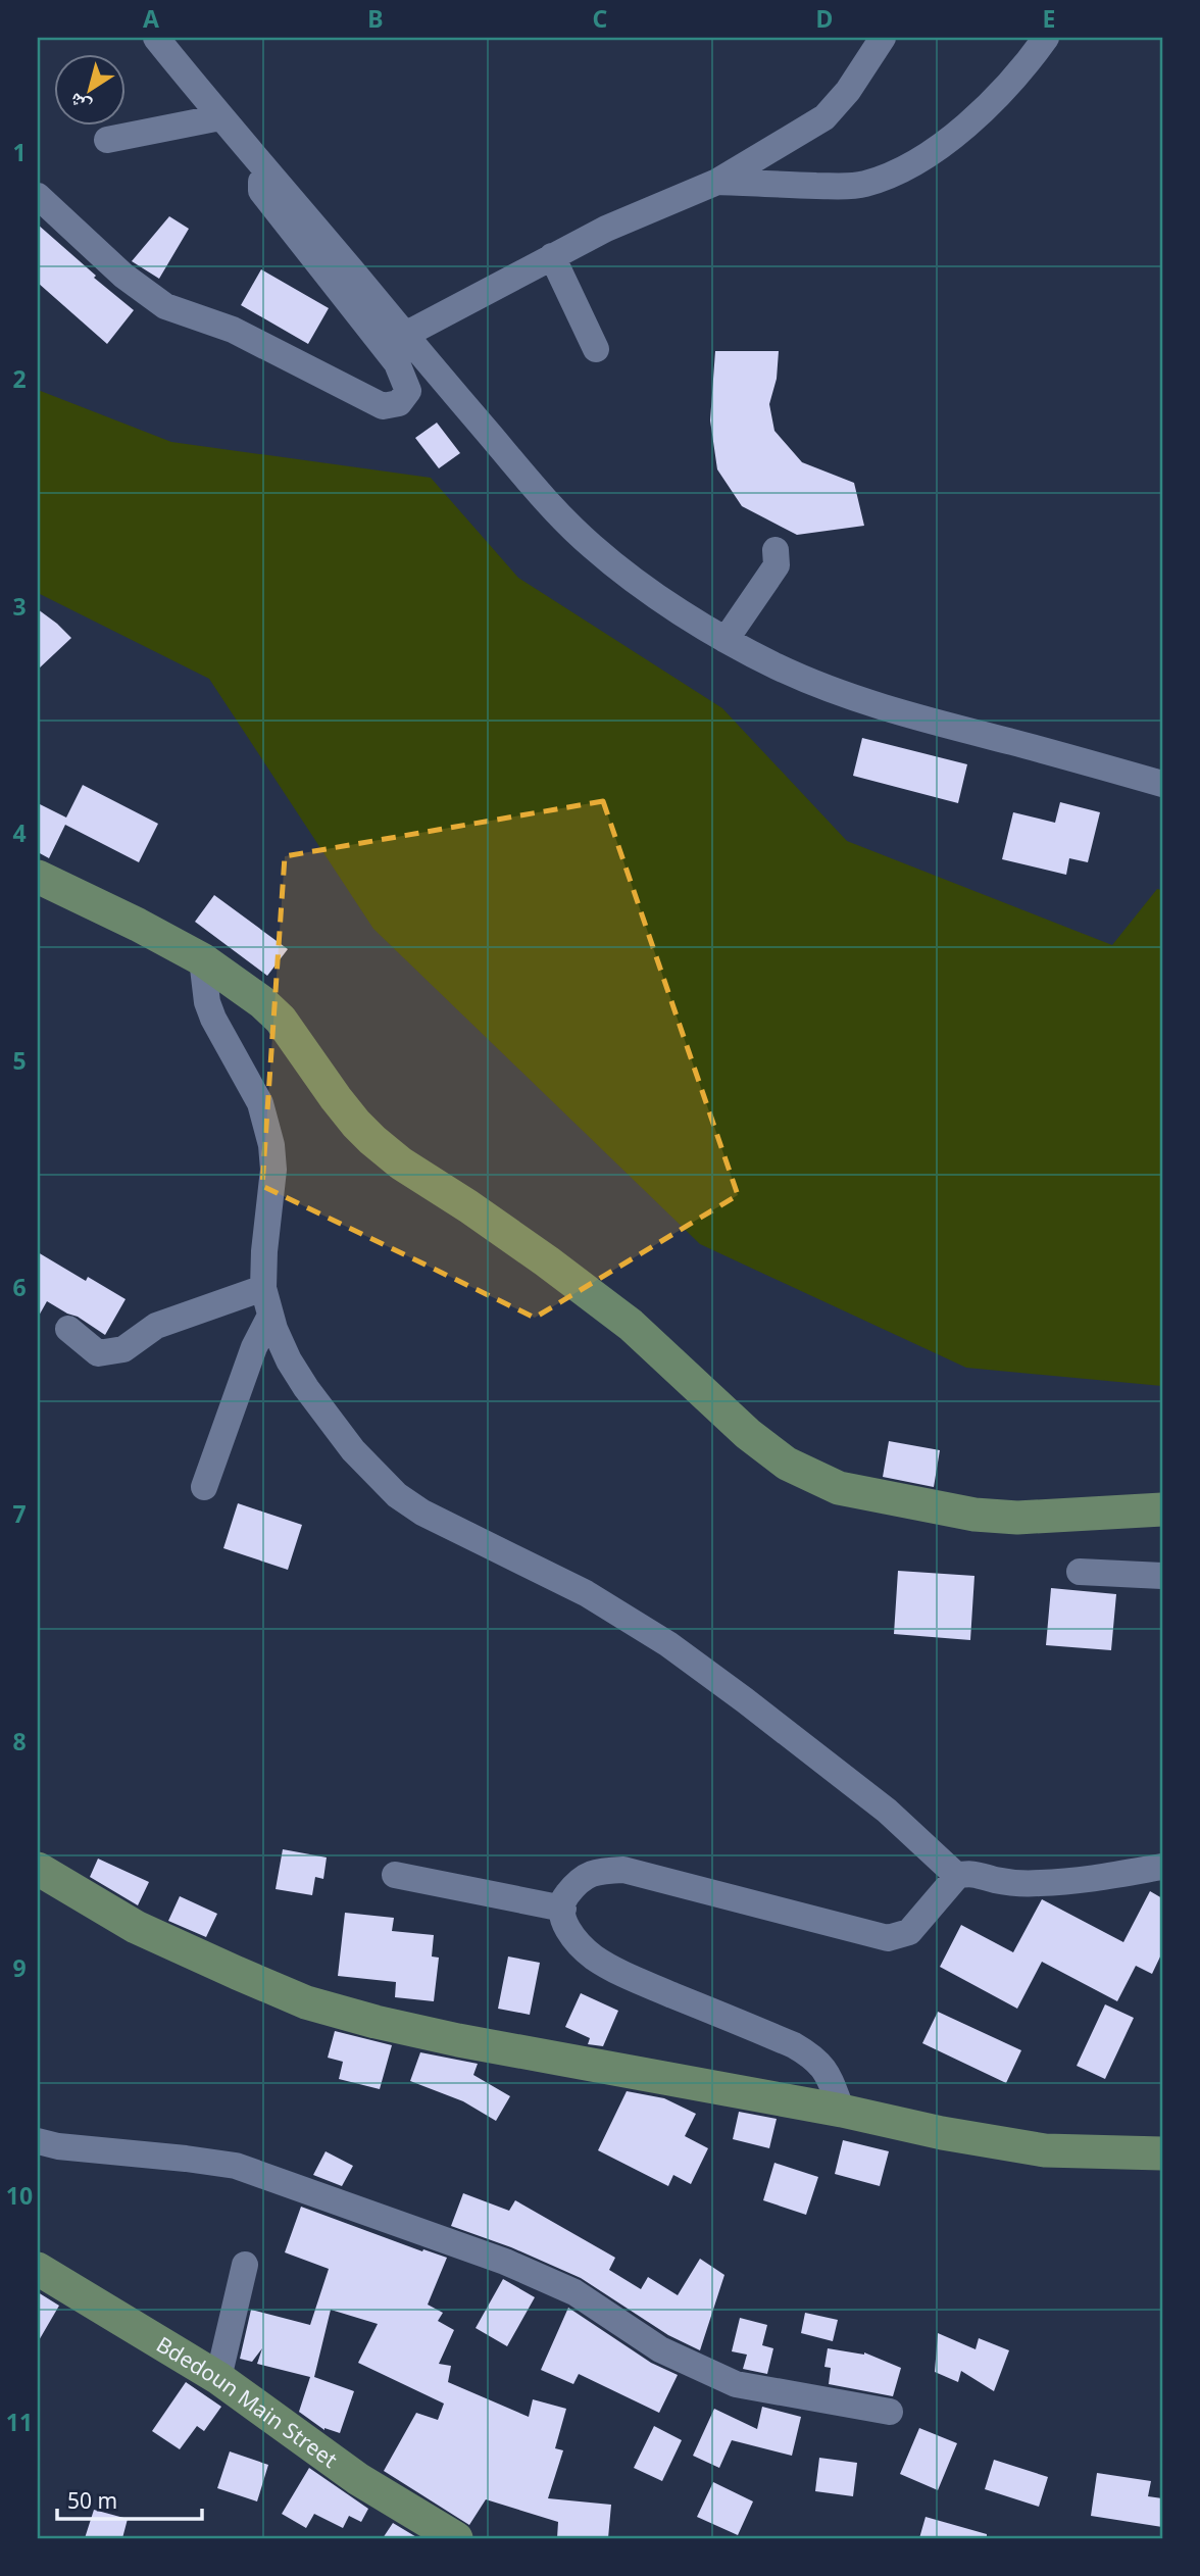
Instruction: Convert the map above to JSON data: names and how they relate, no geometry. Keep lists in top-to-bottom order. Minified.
{"streets":{"main road":["Bdedoun Main Street"]},"scale_bar":"50 m","north":"bottom left","grid":{"columns":["A","B","C","D","E"],"rows":["1","2","3","4","5","6","7","8","9","10","11"]}}
